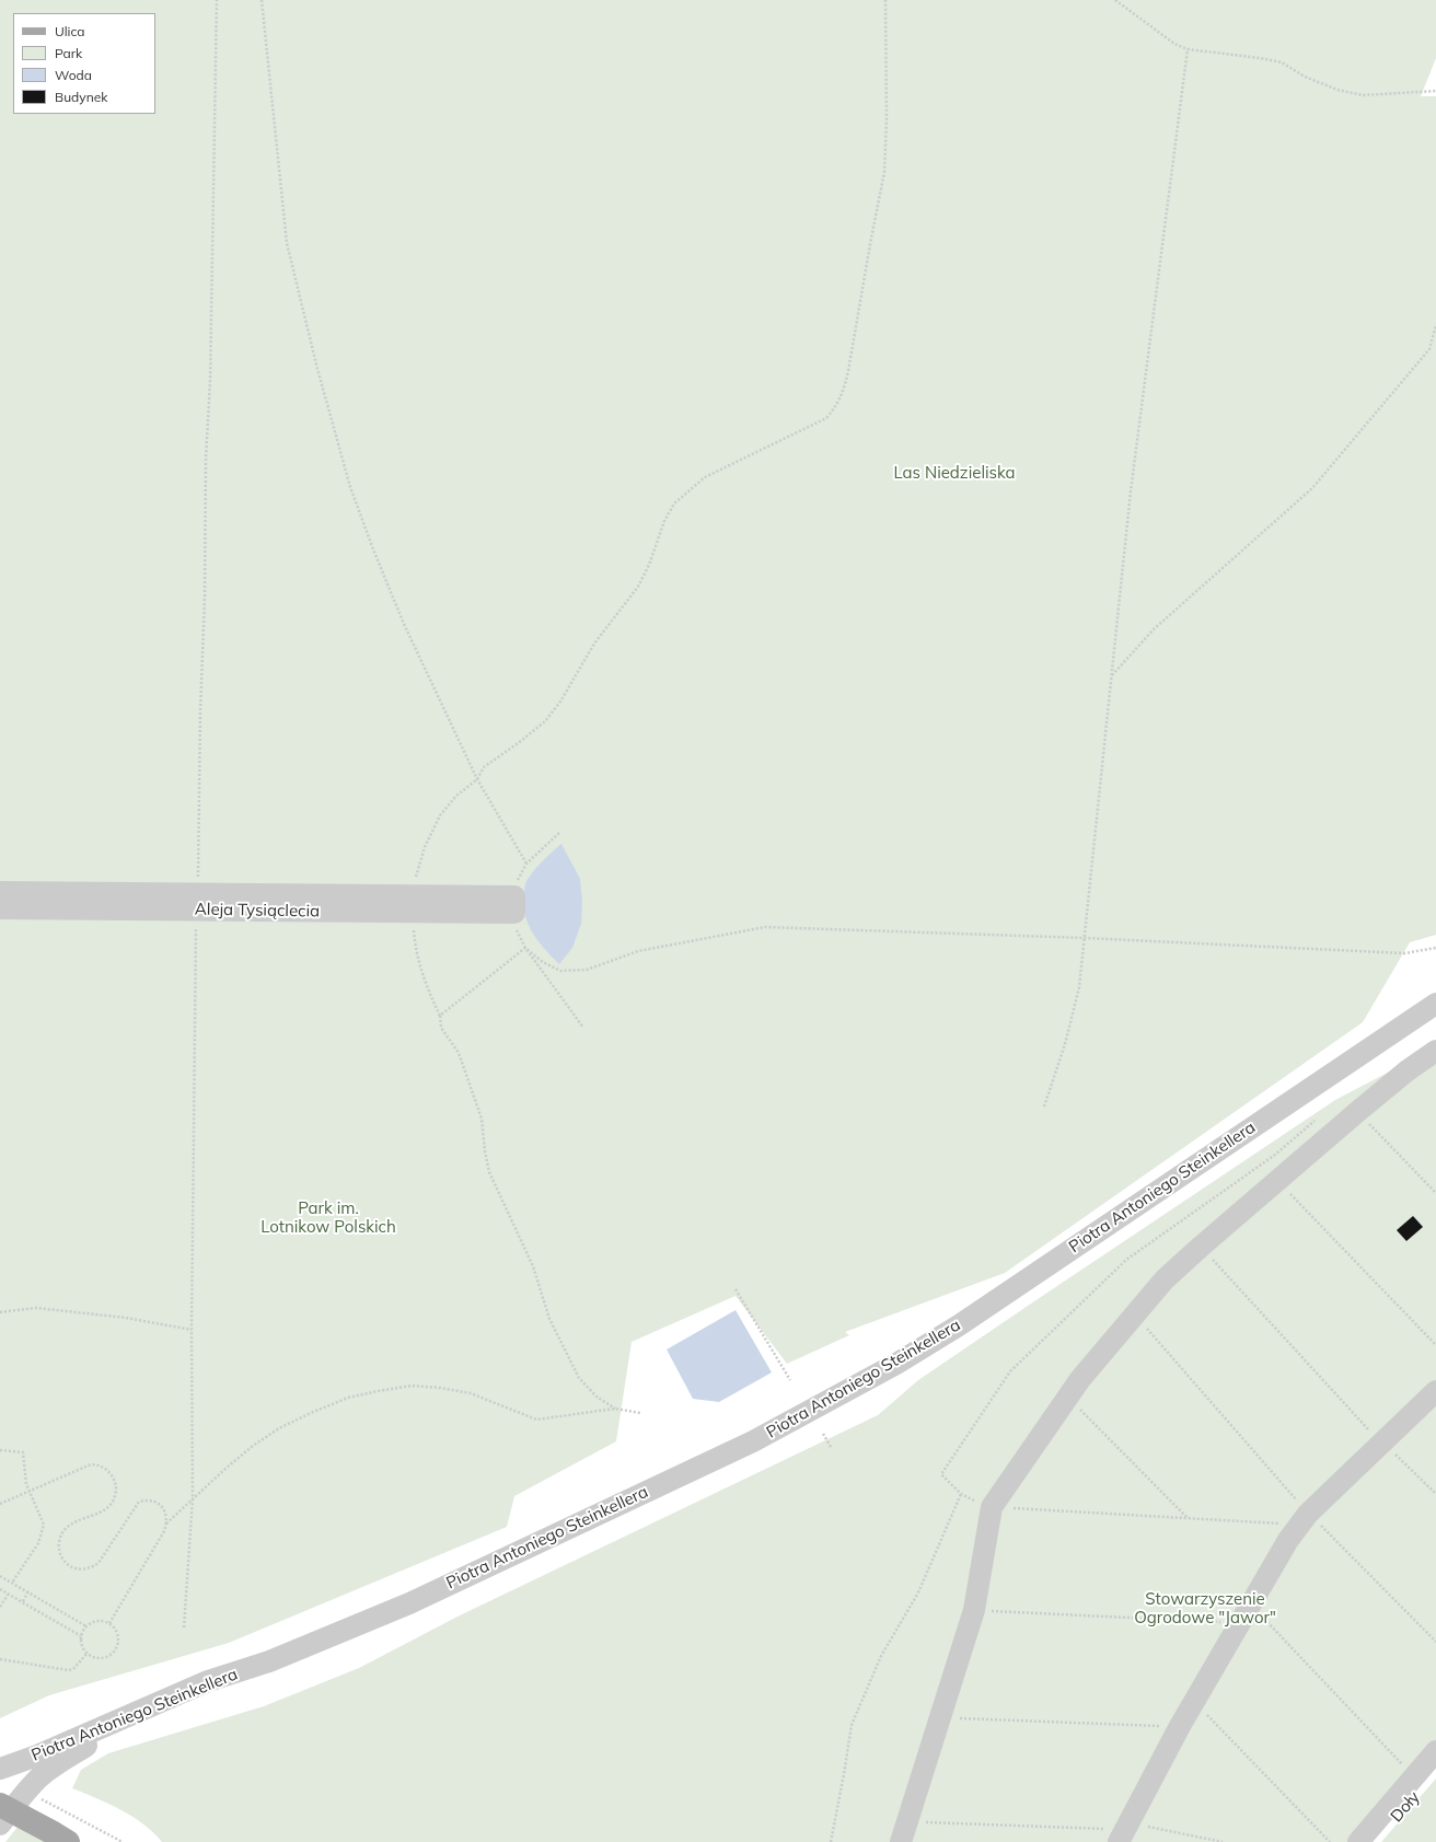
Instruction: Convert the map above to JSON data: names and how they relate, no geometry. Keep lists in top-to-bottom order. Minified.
{"streets":{"street":["Aleja Tysiąclecia","Piotra Antoniego Steinkellera","Doły"]},"parks":["Las Niedzieliska","Park im. Lotnikow Polskich","Stowarzyszenie Ogrodowe \"Jawor\""],"legend":["Ulica","Park","Woda","Budynek"]}
